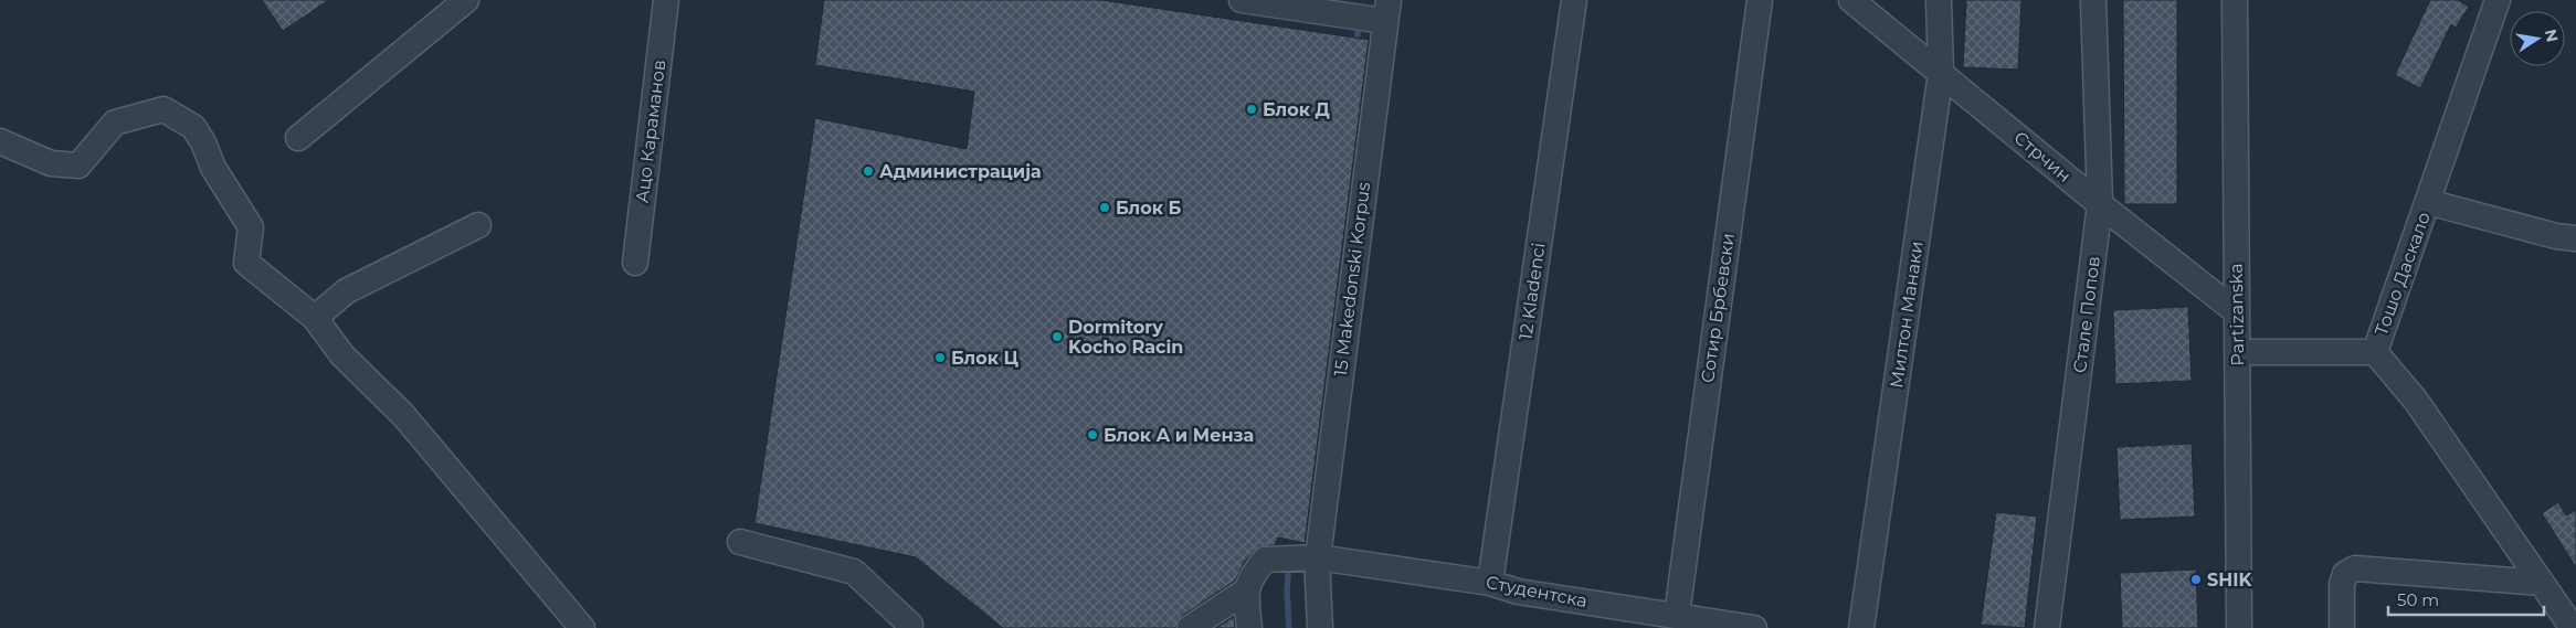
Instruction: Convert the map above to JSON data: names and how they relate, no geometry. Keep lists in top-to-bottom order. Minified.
{"streets":{"street":["Ацо Караманов","Стрчин","Тошо Даскало","15 Makedonski Korpus","12 Kladenci","Сотир Брбевски","Милтон Манаки","Стале Попов","Partizanska","Студентска"]},"crossings":[["Стрчин","Милтон Манаки"],["Стрчин","Стале Попов"],["Стрчин","Partizanska"],["15 Makedonski Korpus","Студентска"],["12 Kladenci","Студентска"],["Сотир Брбевски","Студентска"]],"places":["Блок Д","Администрација","Блок Б","Dormitory Kocho Racin","Блок Ц","Блок А и Менза","SHIK"],"scale_bar":"50 m","north":"right"}
